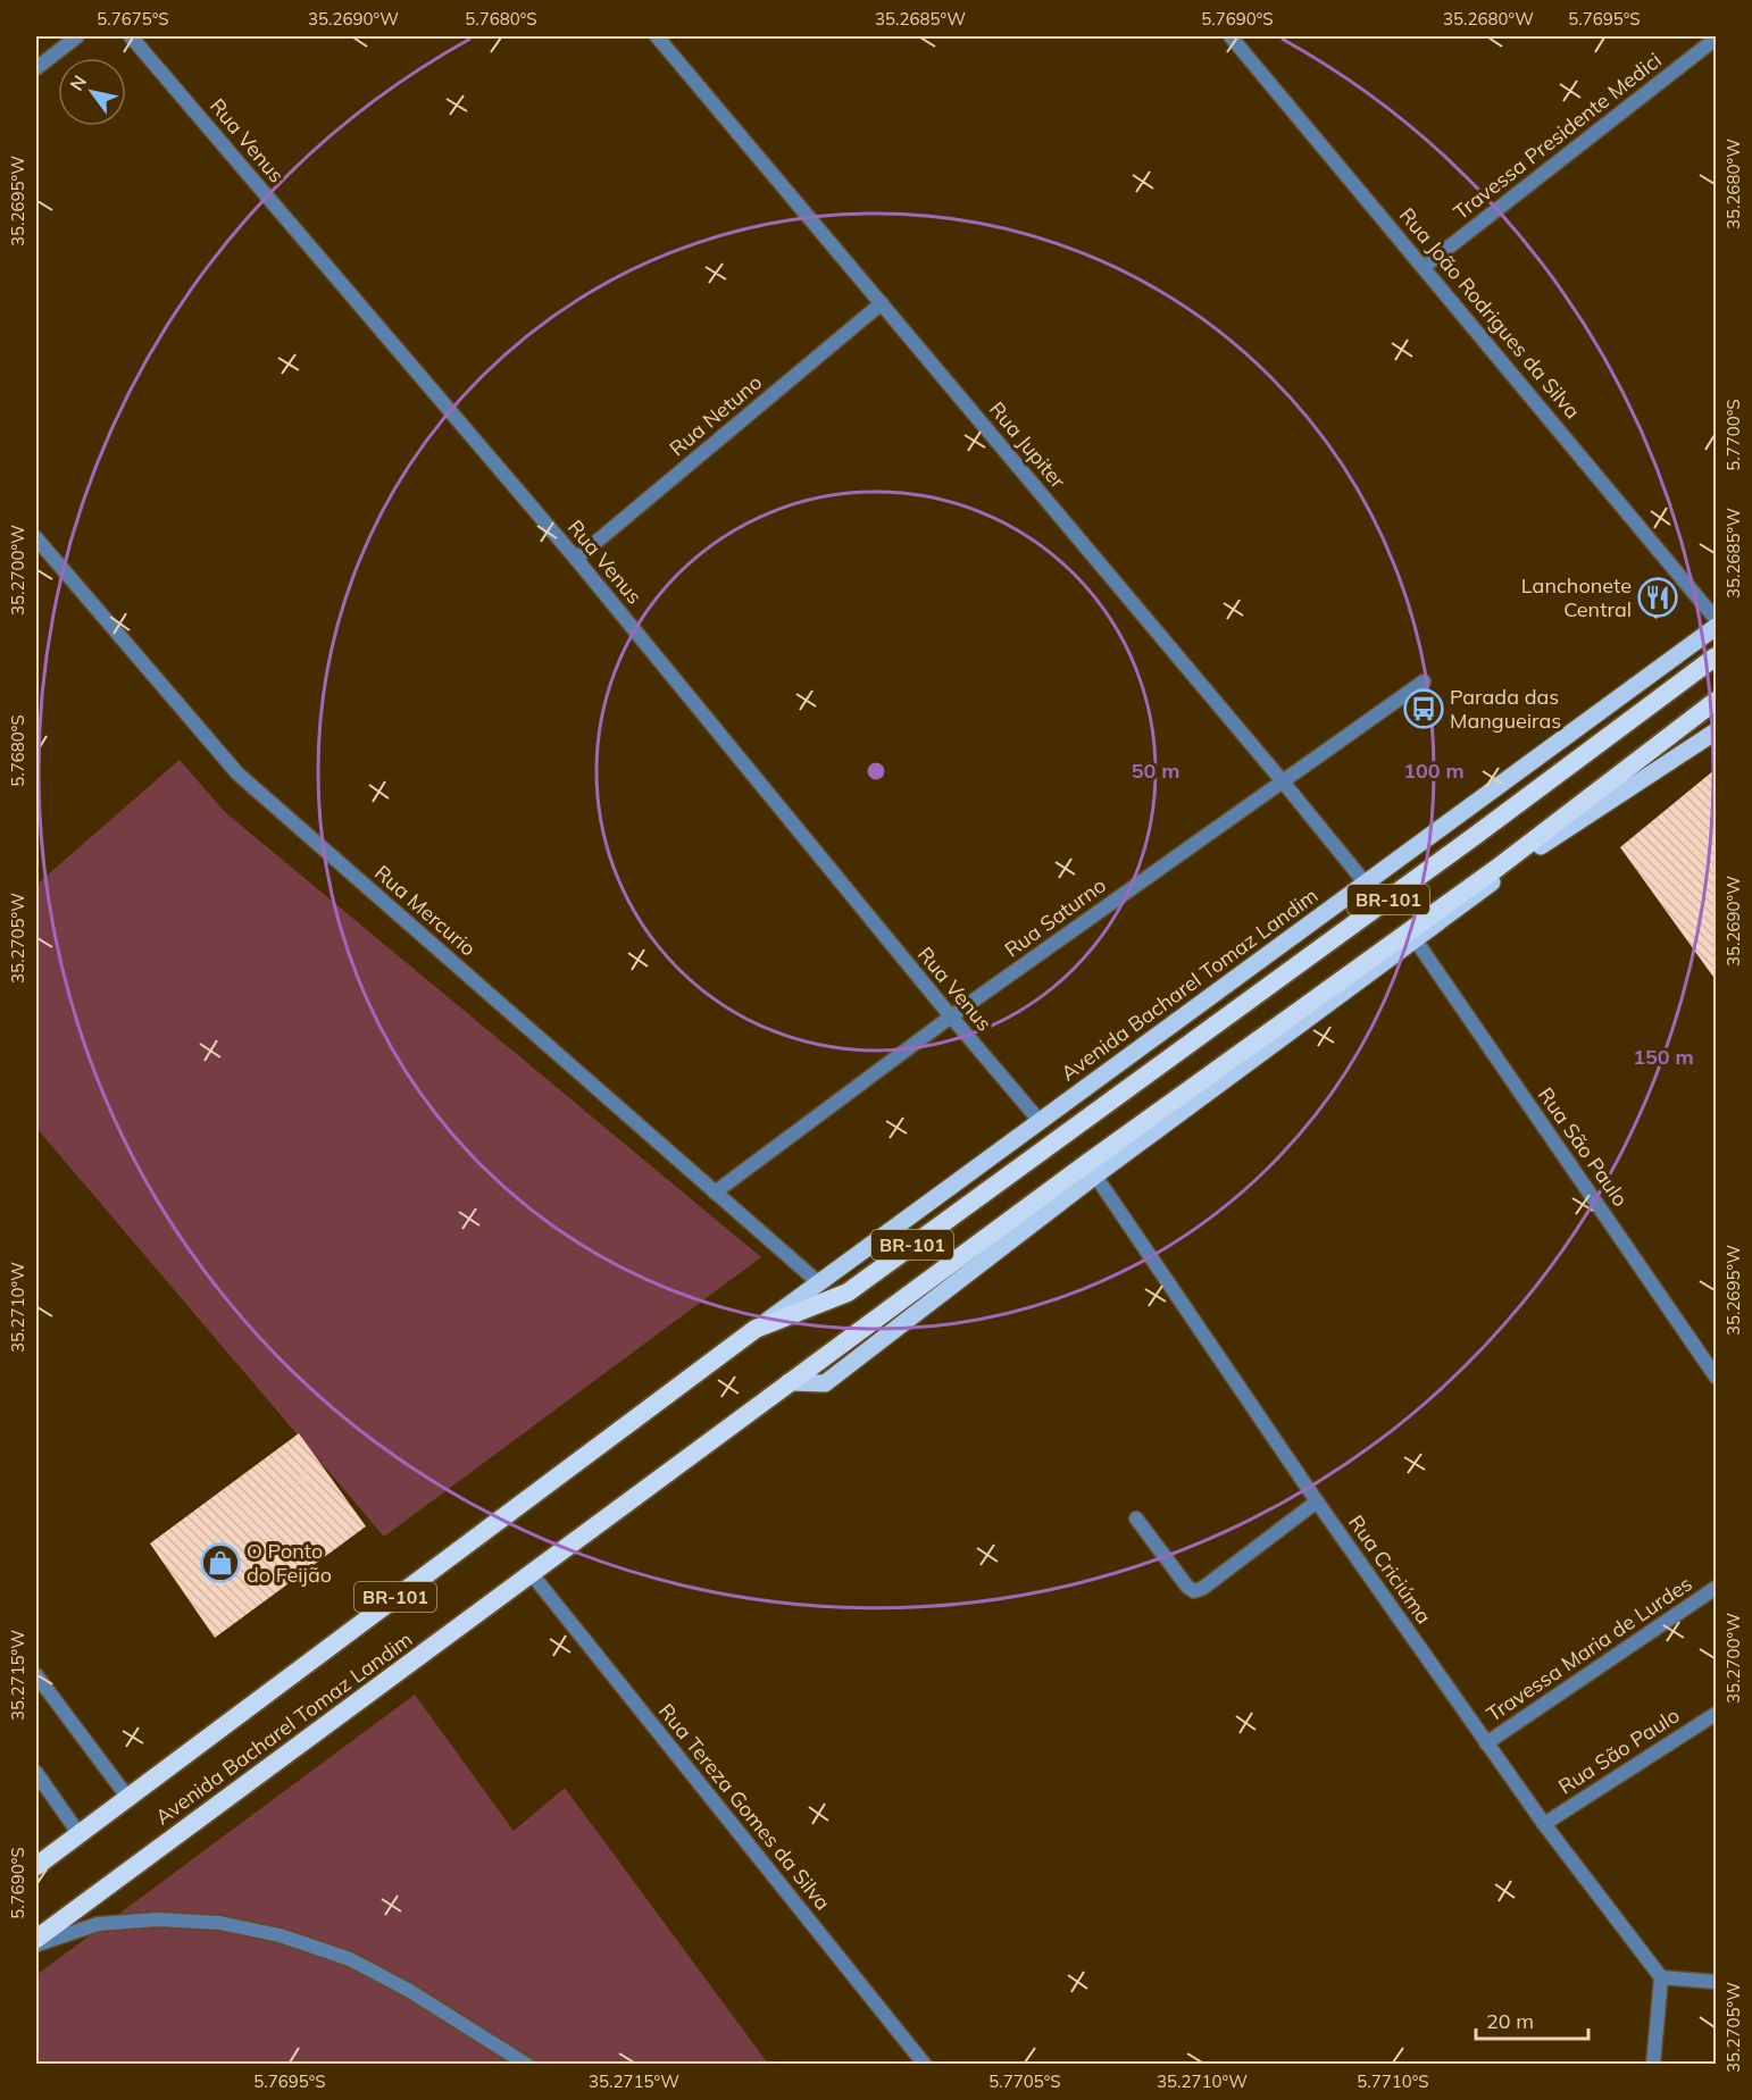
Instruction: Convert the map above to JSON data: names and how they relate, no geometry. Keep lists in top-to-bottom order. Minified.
{"streets":{"highway":["BR-101","Avenida Bacharel Tomaz Landim"],"street":["Travessa Presidente Medici","Rua Venus","Rua João Rodrigues da Silva","Rua Netuno","Rua Jupiter","Rua Mercurio","Rua Saturno","Rua São Paulo","Rua Criciúma","Travessa Maria de Lurdes","Rua Tereza Gomes da Silva"]},"crossings":[["Travessa Presidente Medici","Rua João Rodrigues da Silva"],["Rua Venus","Rua Netuno"],["Rua Venus","Rua Saturno"],["Rua Venus","Avenida Bacharel Tomaz Landim"],["Rua Netuno","Rua Jupiter"],["Rua Jupiter","Rua Saturno"],["Rua Jupiter","Avenida Bacharel Tomaz Landim"],["Rua Mercurio","Rua Saturno"],["Rua Mercurio","Avenida Bacharel Tomaz Landim"],["Avenida Bacharel Tomaz Landim","Rua São Paulo"],["Avenida Bacharel Tomaz Landim","Rua Criciúma"],["Avenida Bacharel Tomaz Landim","Rua Tereza Gomes da Silva"],["Rua São Paulo","Rua Criciúma"],["Rua Criciúma","Travessa Maria de Lurdes"]],"places":{"restaurant":["Lanchonete Central"],"bus stop":["Parada das Mangueiras"],"shop":["O Ponto do Feijão"]},"scale_bar":"20 m","north":"top left","coordinates":["5.7675°S","35.2690°W","5.7680°S","35.2685°W","5.7690°S","35.2680°W","5.7695°S","35.2695°W","5.7700°S","35.2700°W","35.2705°W","35.2710°W","35.2715°W","5.7705°S","5.7710°S"],"rings":["50 m","100 m","150 m"]}
